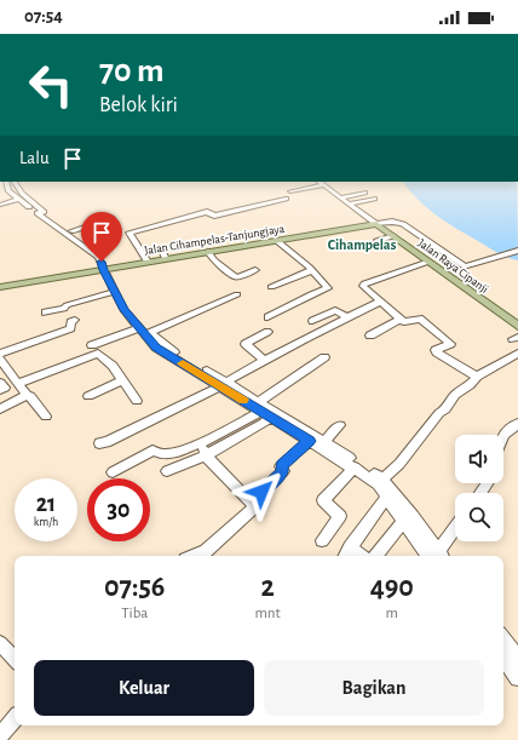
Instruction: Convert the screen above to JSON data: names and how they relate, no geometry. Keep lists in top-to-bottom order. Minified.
{"streets":{"main road":["Jalan Cihampelas-Tanjungjaya","Jalan Raya Cipanji"]},"crossings":[["Jalan Cihampelas-Tanjungjaya","Jalan Raya Cipanji"]],"districts":["Cihampelas"],"page":{"status":"07:54","turn":["70 m","Belok kiri"],"then":"Lalu","speed":"21 km/h","limit":"30","eta":["07:56","Tiba","2","mnt","490","m"],"buttons":["Keluar","Bagikan"]}}
